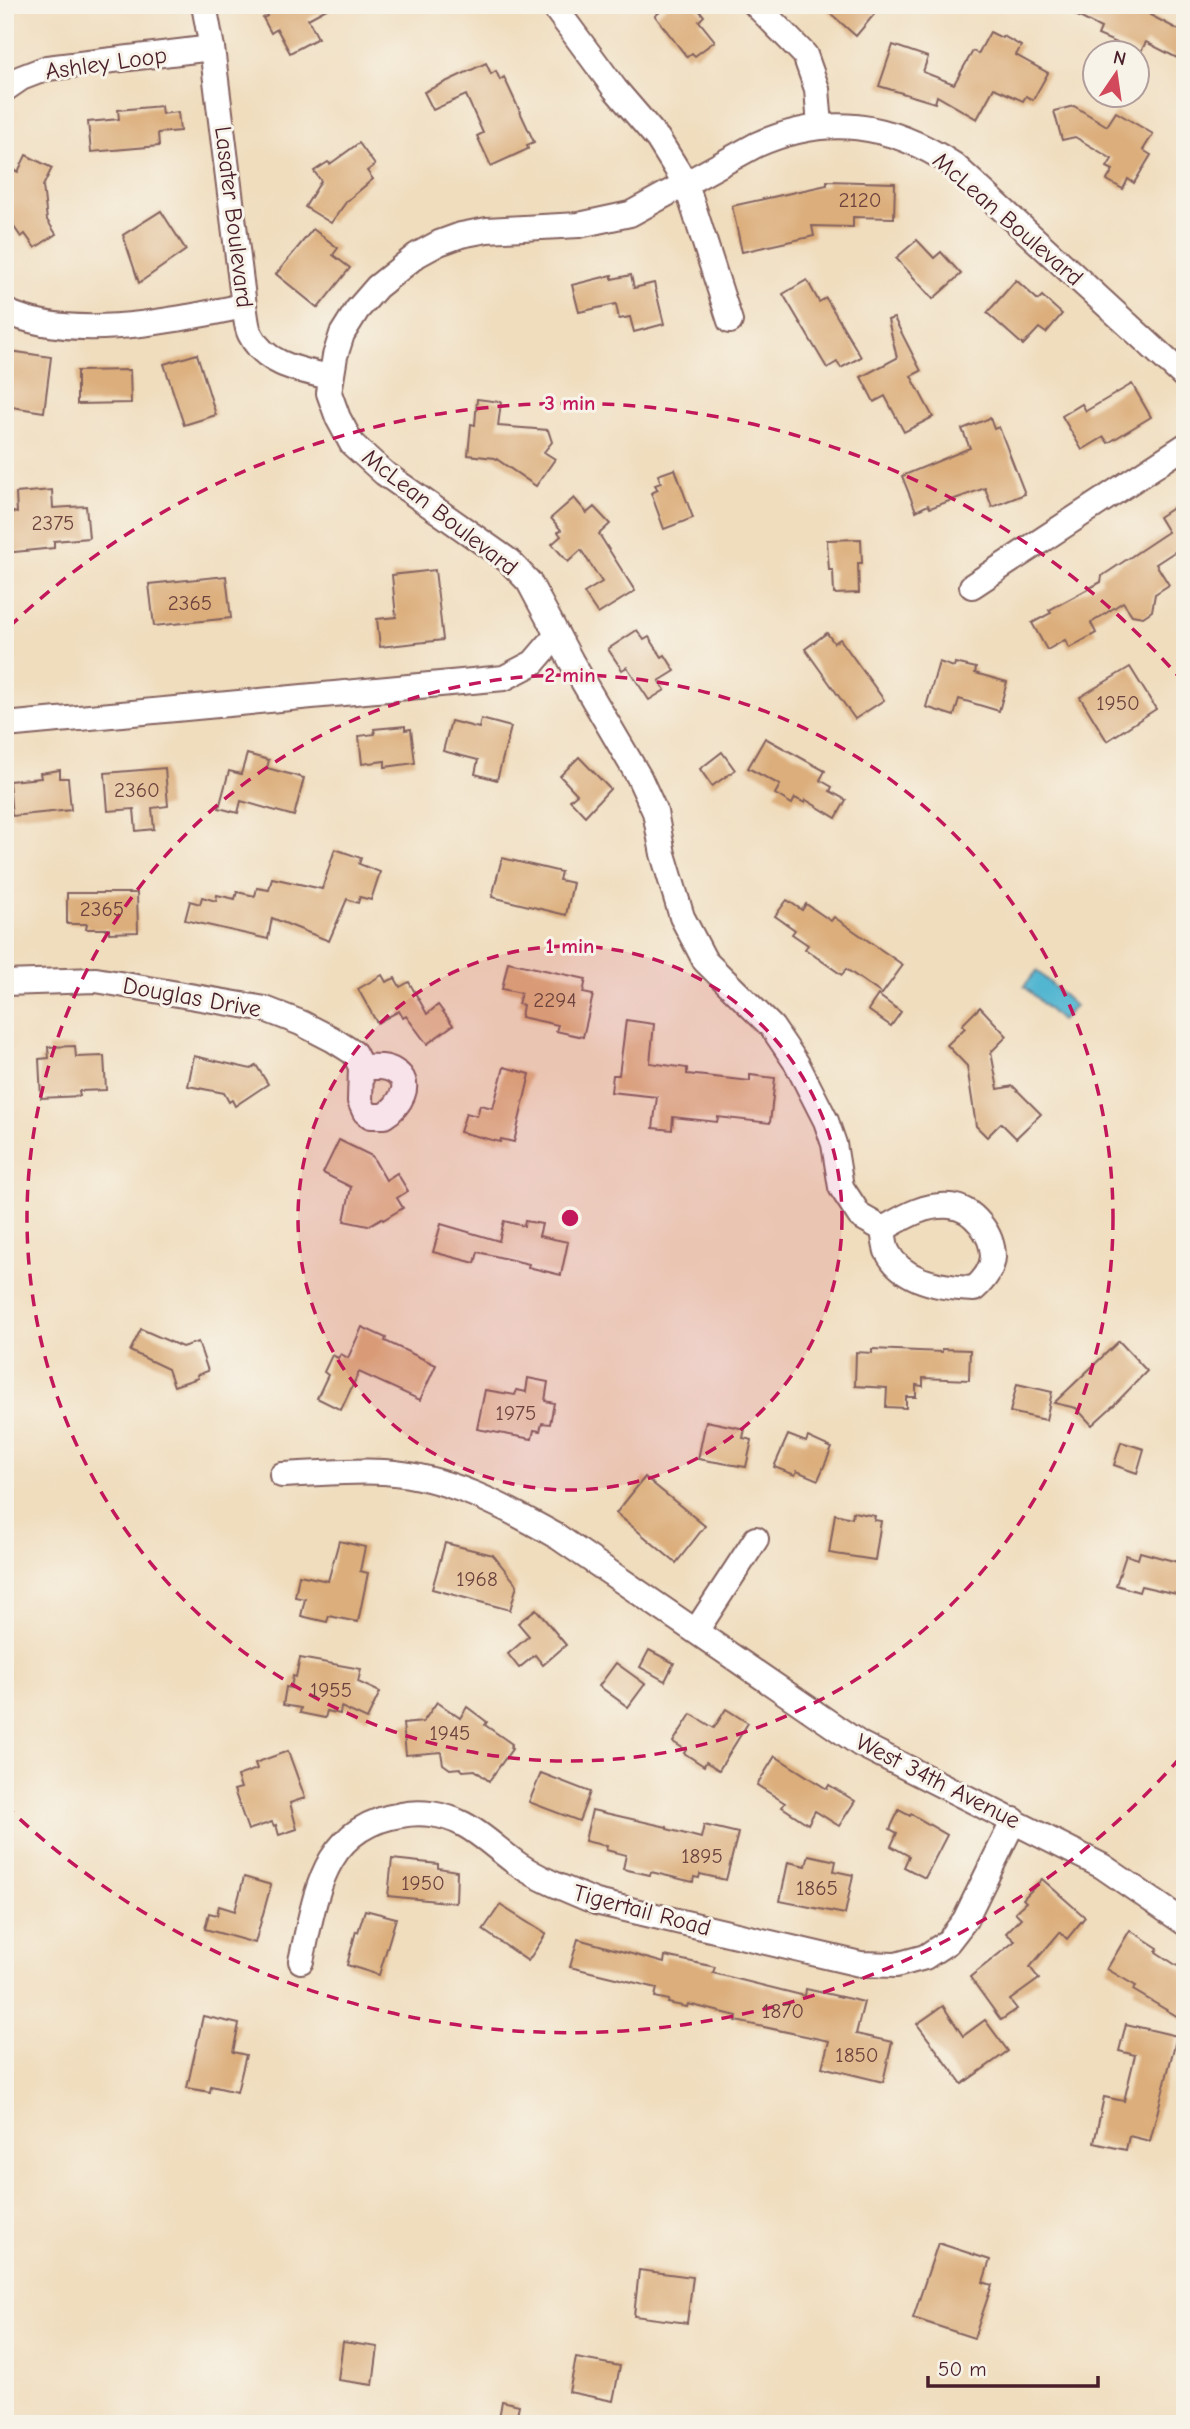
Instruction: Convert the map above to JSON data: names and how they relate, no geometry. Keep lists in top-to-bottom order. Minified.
{"streets":{"street":["Ashley Loop","Lasater Boulevard","McLean Boulevard","Douglas Drive","West 34th Avenue","Tigertail Road"]},"crossings":[["Ashley Loop","Lasater Boulevard"],["Lasater Boulevard","McLean Boulevard"],["West 34th Avenue","Tigertail Road"]],"house_numbers":["2120","2375","2365","1950","2360","2365","2294","1975","1968","1955","1945","1895","1950","1865","1870","1850"],"scale_bar":"50 m","north":"top","rings":["3 min","2 min","1 min"]}
